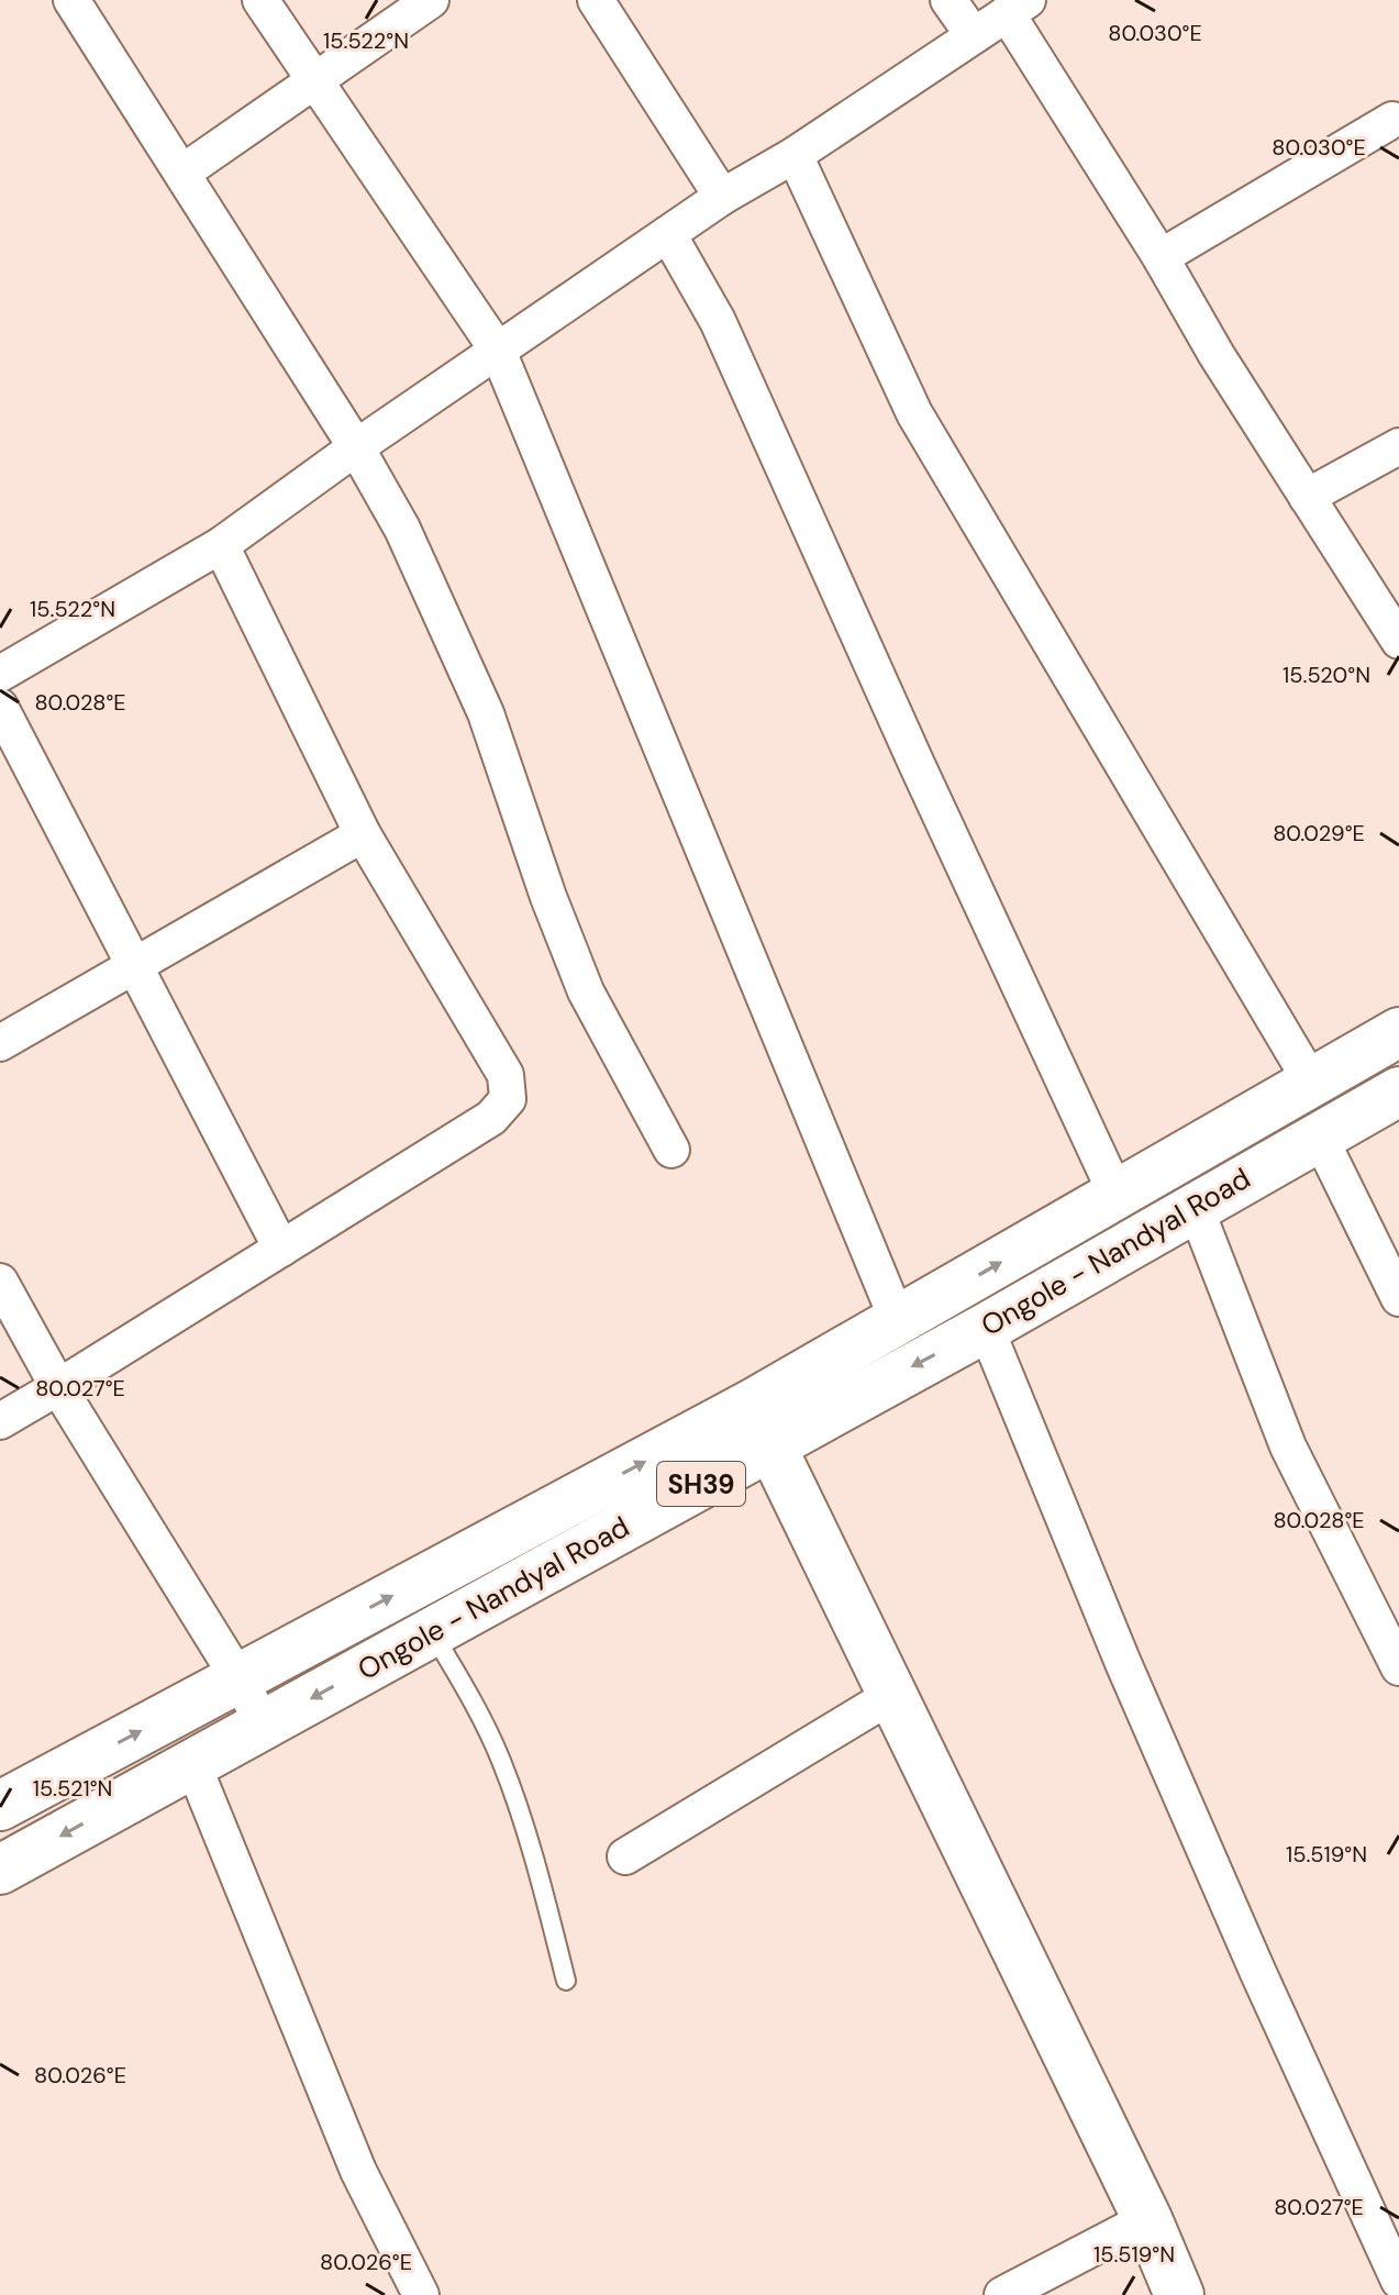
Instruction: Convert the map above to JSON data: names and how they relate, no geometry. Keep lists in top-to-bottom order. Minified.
{"streets":{"main road":["Ongole - Nandyal Road","SH39"]},"coordinates":["80.030°E","15.522°N","15.520°N","80.028°E","80.029°E","80.027°E","15.521°N","15.519°N","80.026°E"]}
